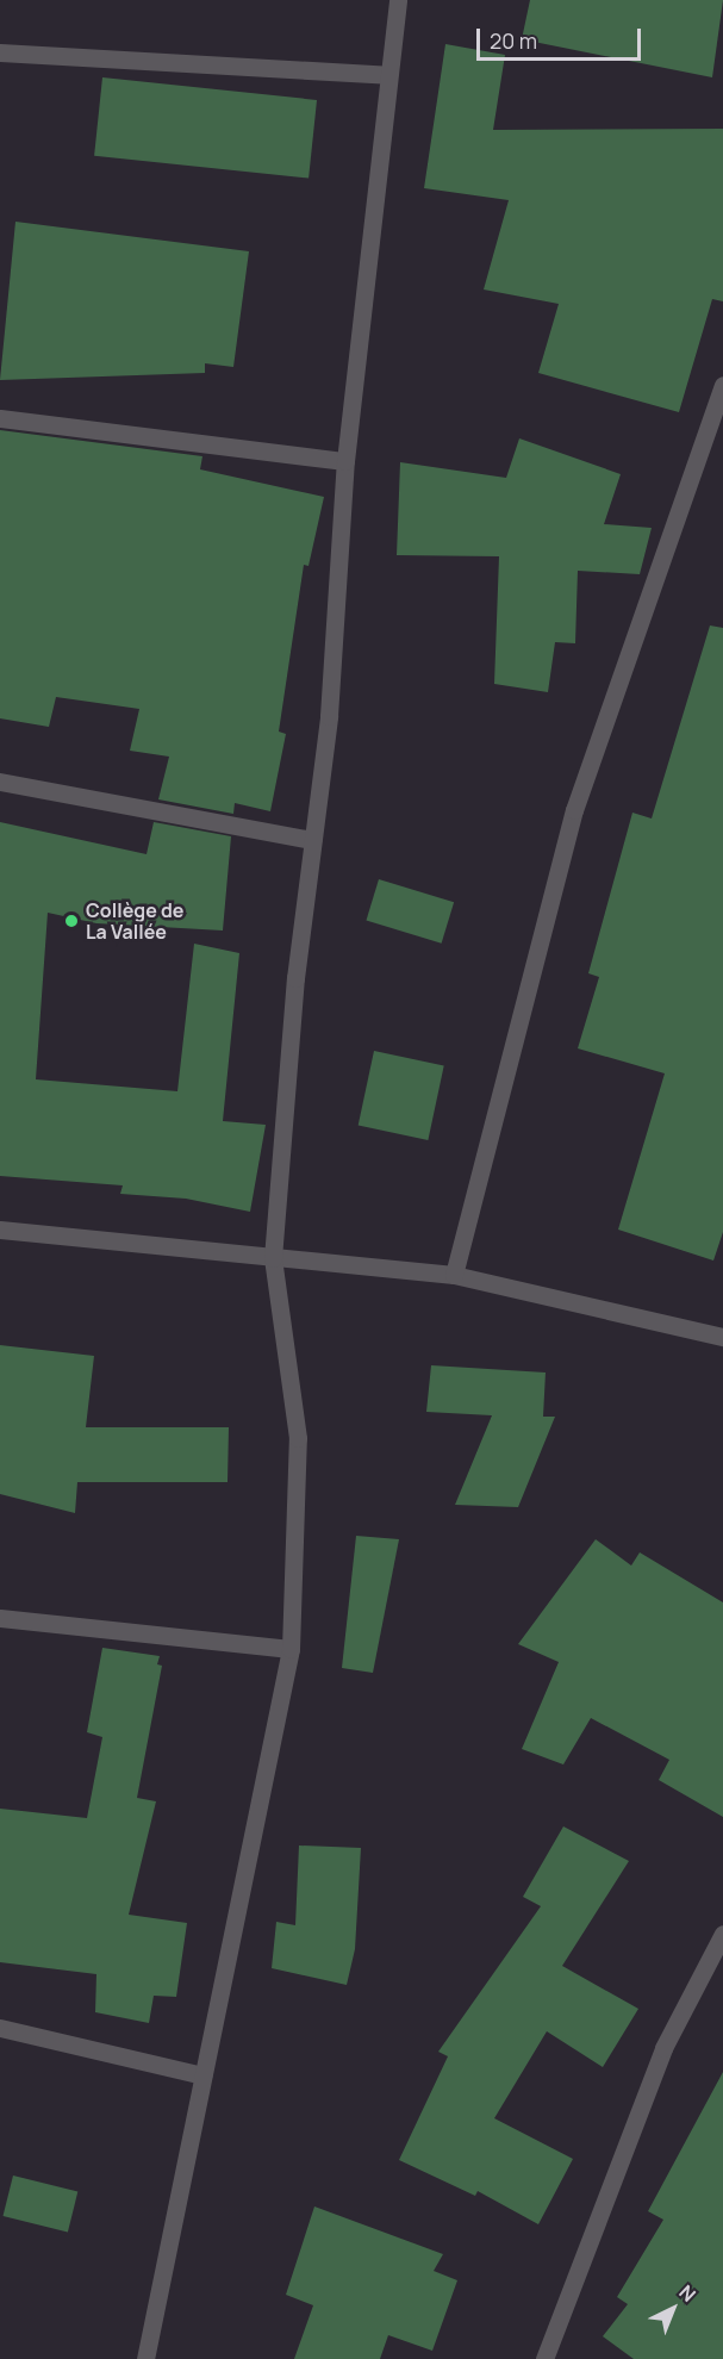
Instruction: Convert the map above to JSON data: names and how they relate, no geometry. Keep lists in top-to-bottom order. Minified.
{"places":["Collège de La Vallée"],"scale_bar":"20 m","north":"top right"}
